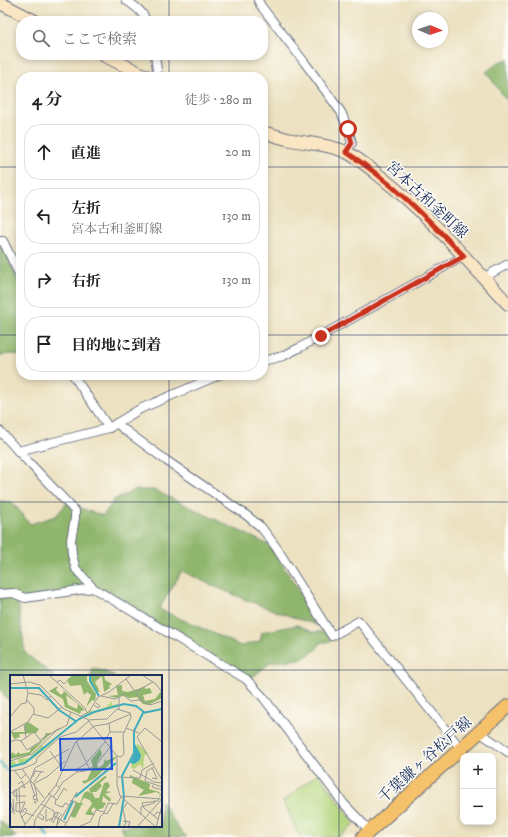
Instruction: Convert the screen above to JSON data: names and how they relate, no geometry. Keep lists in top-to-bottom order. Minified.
{"streets":{"main road":["千葉鎌ヶ谷松戸線"],"street":["宮本古和釜町線"]},"north":"right","page":{"search":"ここで検索","heading":["4 分","徒歩 · 280 m"],"list":[["直進","20 m"],["左折","宮本古和釜町線","130 m"],["右折","130 m"],"目的地に到着"],"map_buttons":["+","−"]}}
